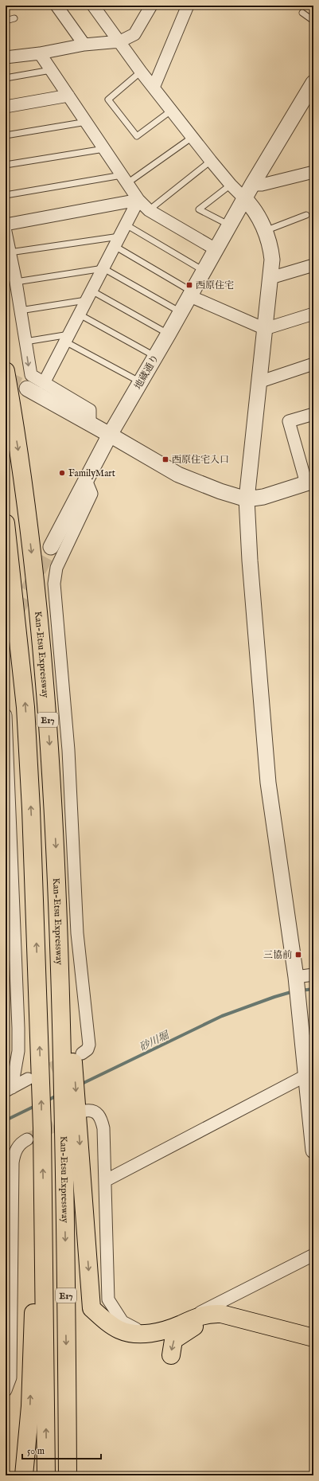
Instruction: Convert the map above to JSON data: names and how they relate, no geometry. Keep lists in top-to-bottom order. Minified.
{"streets":{"highway":["Kan-Etsu Expressway","E17"],"street":["地蔵通り"]},"water":["砂川堀"],"places":{"transit":["西原住宅","西原住宅入口","三協前"],"other":["FamilyMart"]},"scale_bar":"50 m"}
